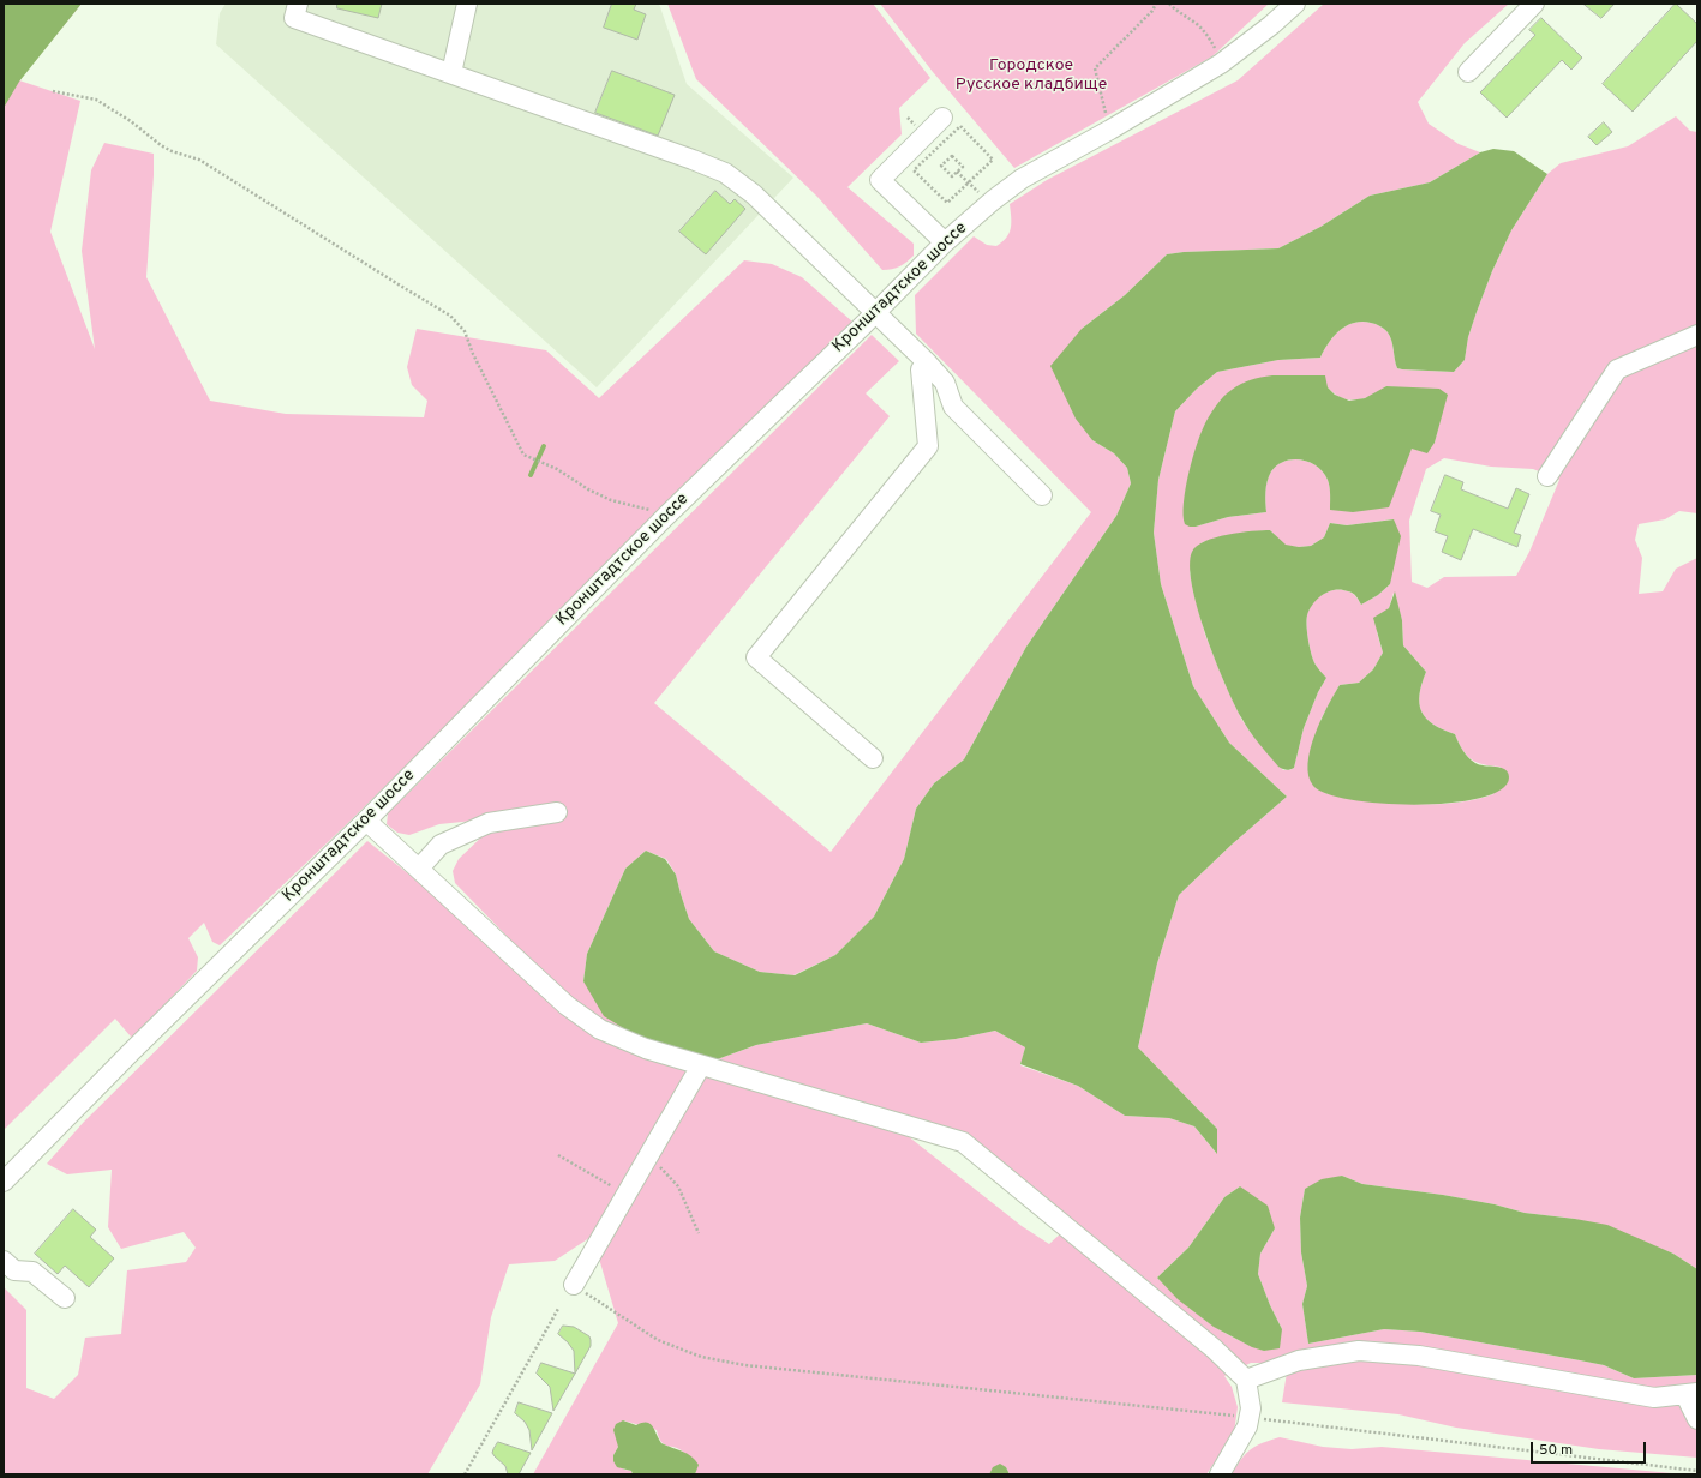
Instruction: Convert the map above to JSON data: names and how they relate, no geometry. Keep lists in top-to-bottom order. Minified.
{"streets":{"street":["Кронштадтское шоссе"]},"parks":["Городское Русское кладбище"],"scale_bar":"50 m"}
